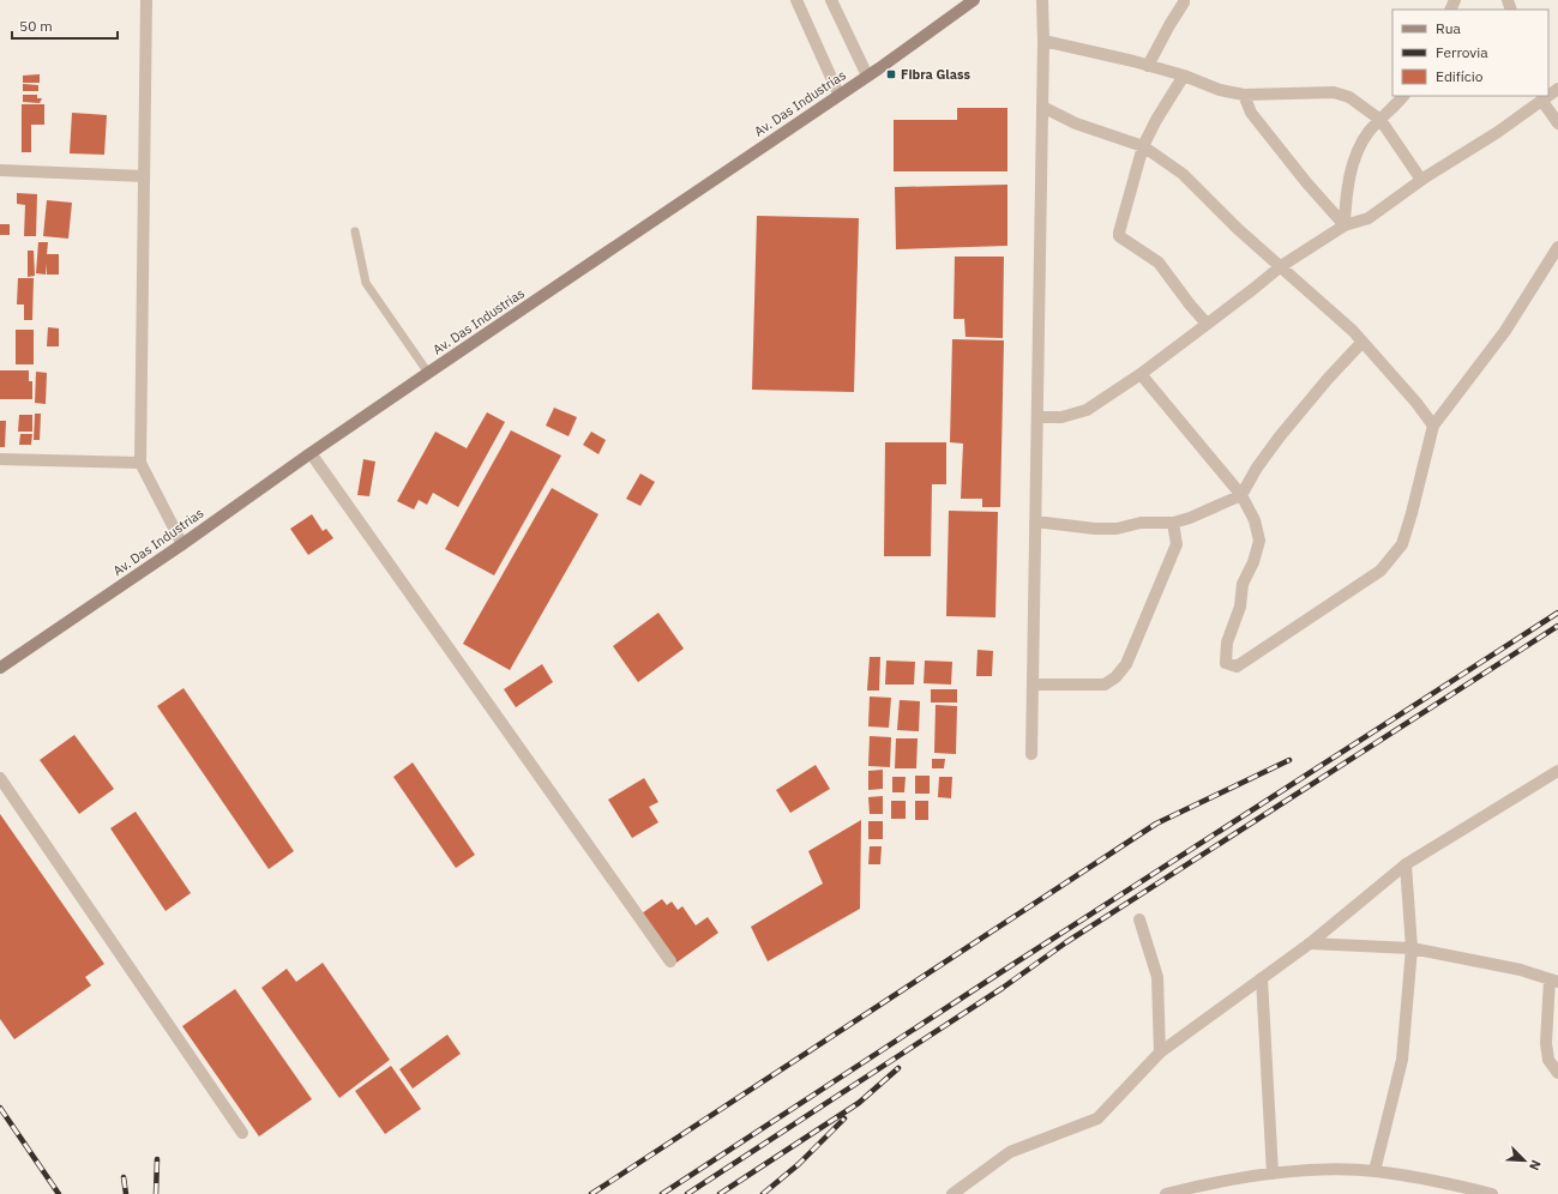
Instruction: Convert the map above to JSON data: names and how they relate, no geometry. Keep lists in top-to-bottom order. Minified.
{"streets":{"main road":["Av. Das Industrias"]},"places":{"transit":["Fibra Glass"]},"legend":["Rua","Ferrovia","Edifício"],"scale_bar":"50 m","north":"bottom right"}
